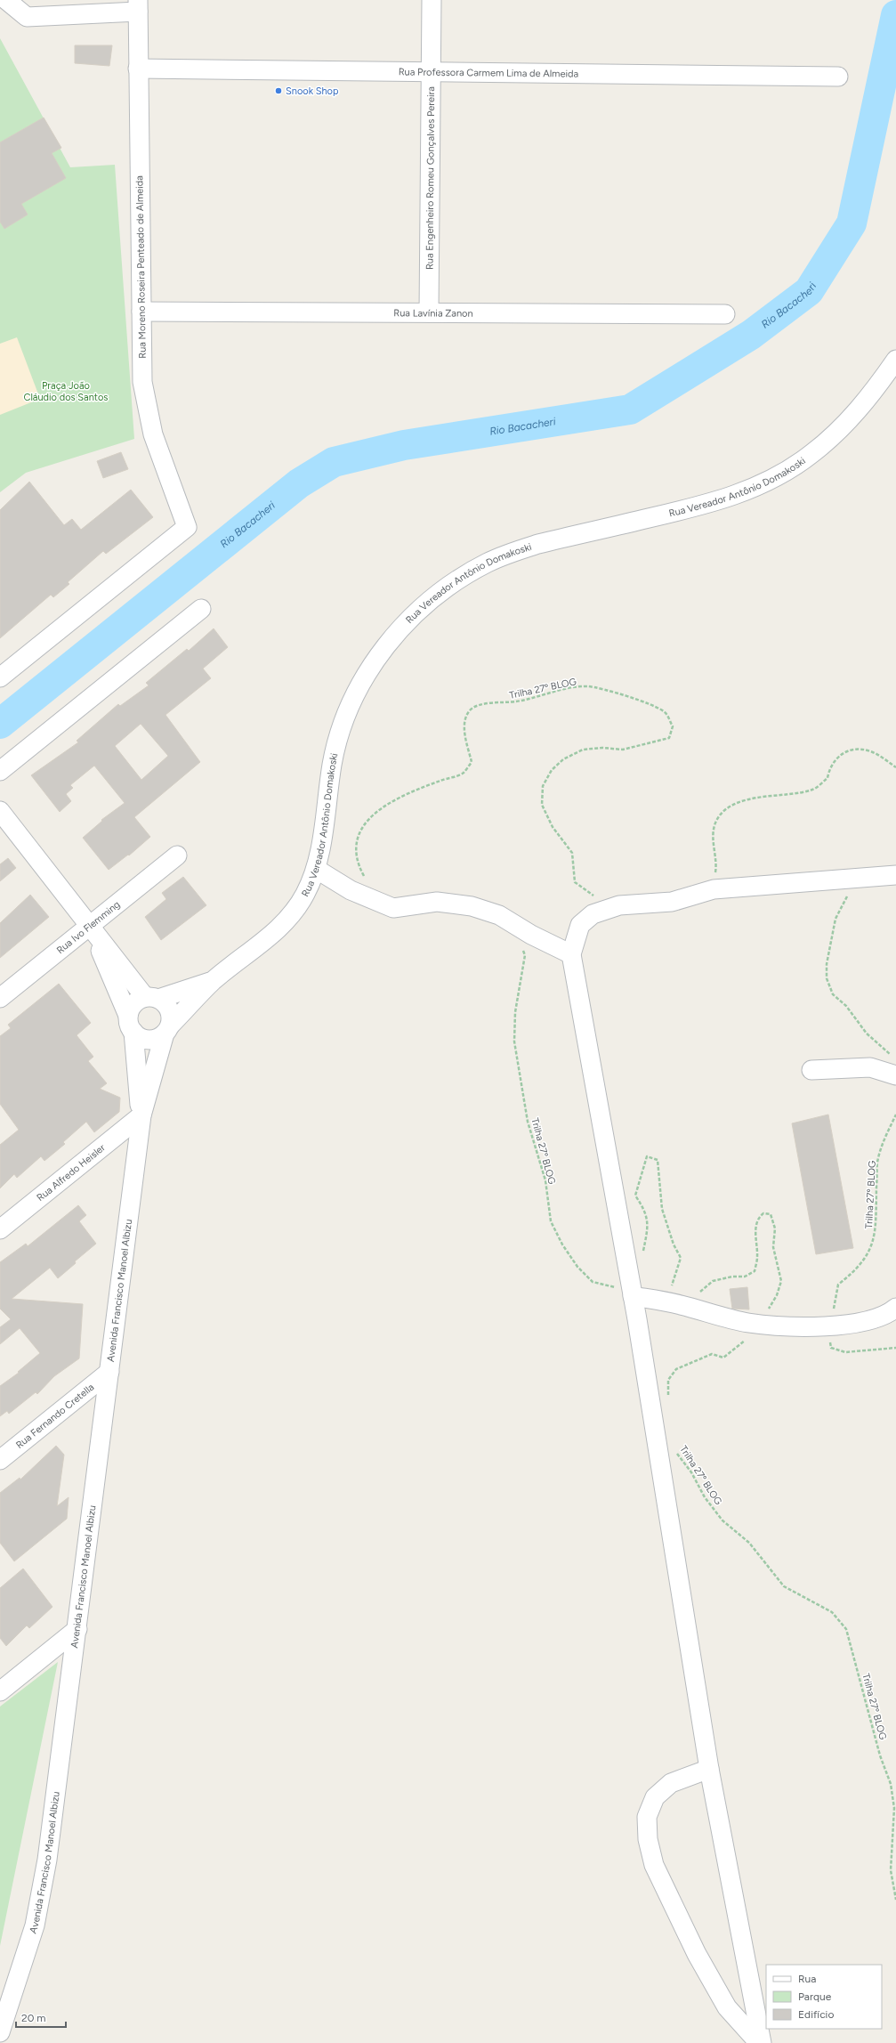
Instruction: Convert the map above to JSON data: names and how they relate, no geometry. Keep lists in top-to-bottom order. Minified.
{"streets":{"street":["Rua Professora Carmem Lima de Almeida","Rua Engenheiro Romeu Gonçalves Pereira","Rua Moreno Roseira Penteado de Almeida","Rua Lavínia Zanon","Rua Vereador Antônio Domakoski","Rua Ivo Flemming","Rua Alfredo Heisler","Avenida Francisco Manoel Albizu","Rua Fernando Cretella"],"path":["Trilha 27º BLOG"]},"crossings":[["Rua Professora Carmem Lima de Almeida","Rua Engenheiro Romeu Gonçalves Pereira"],["Rua Professora Carmem Lima de Almeida","Rua Moreno Roseira Penteado de Almeida"],["Rua Engenheiro Romeu Gonçalves Pereira","Rua Lavínia Zanon"],["Rua Moreno Roseira Penteado de Almeida","Rua Lavínia Zanon"],["Rua Vereador Antônio Domakoski","Avenida Francisco Manoel Albizu"],["Rua Ivo Flemming","Avenida Francisco Manoel Albizu"],["Rua Alfredo Heisler","Avenida Francisco Manoel Albizu"],["Avenida Francisco Manoel Albizu","Rua Fernando Cretella"]],"water":["Rio Bacacheri"],"parks":["Praça João Cláudio dos Santos"],"places":["Snook Shop"],"legend":["Rua","Parque","Edifício"],"scale_bar":"20 m"}
